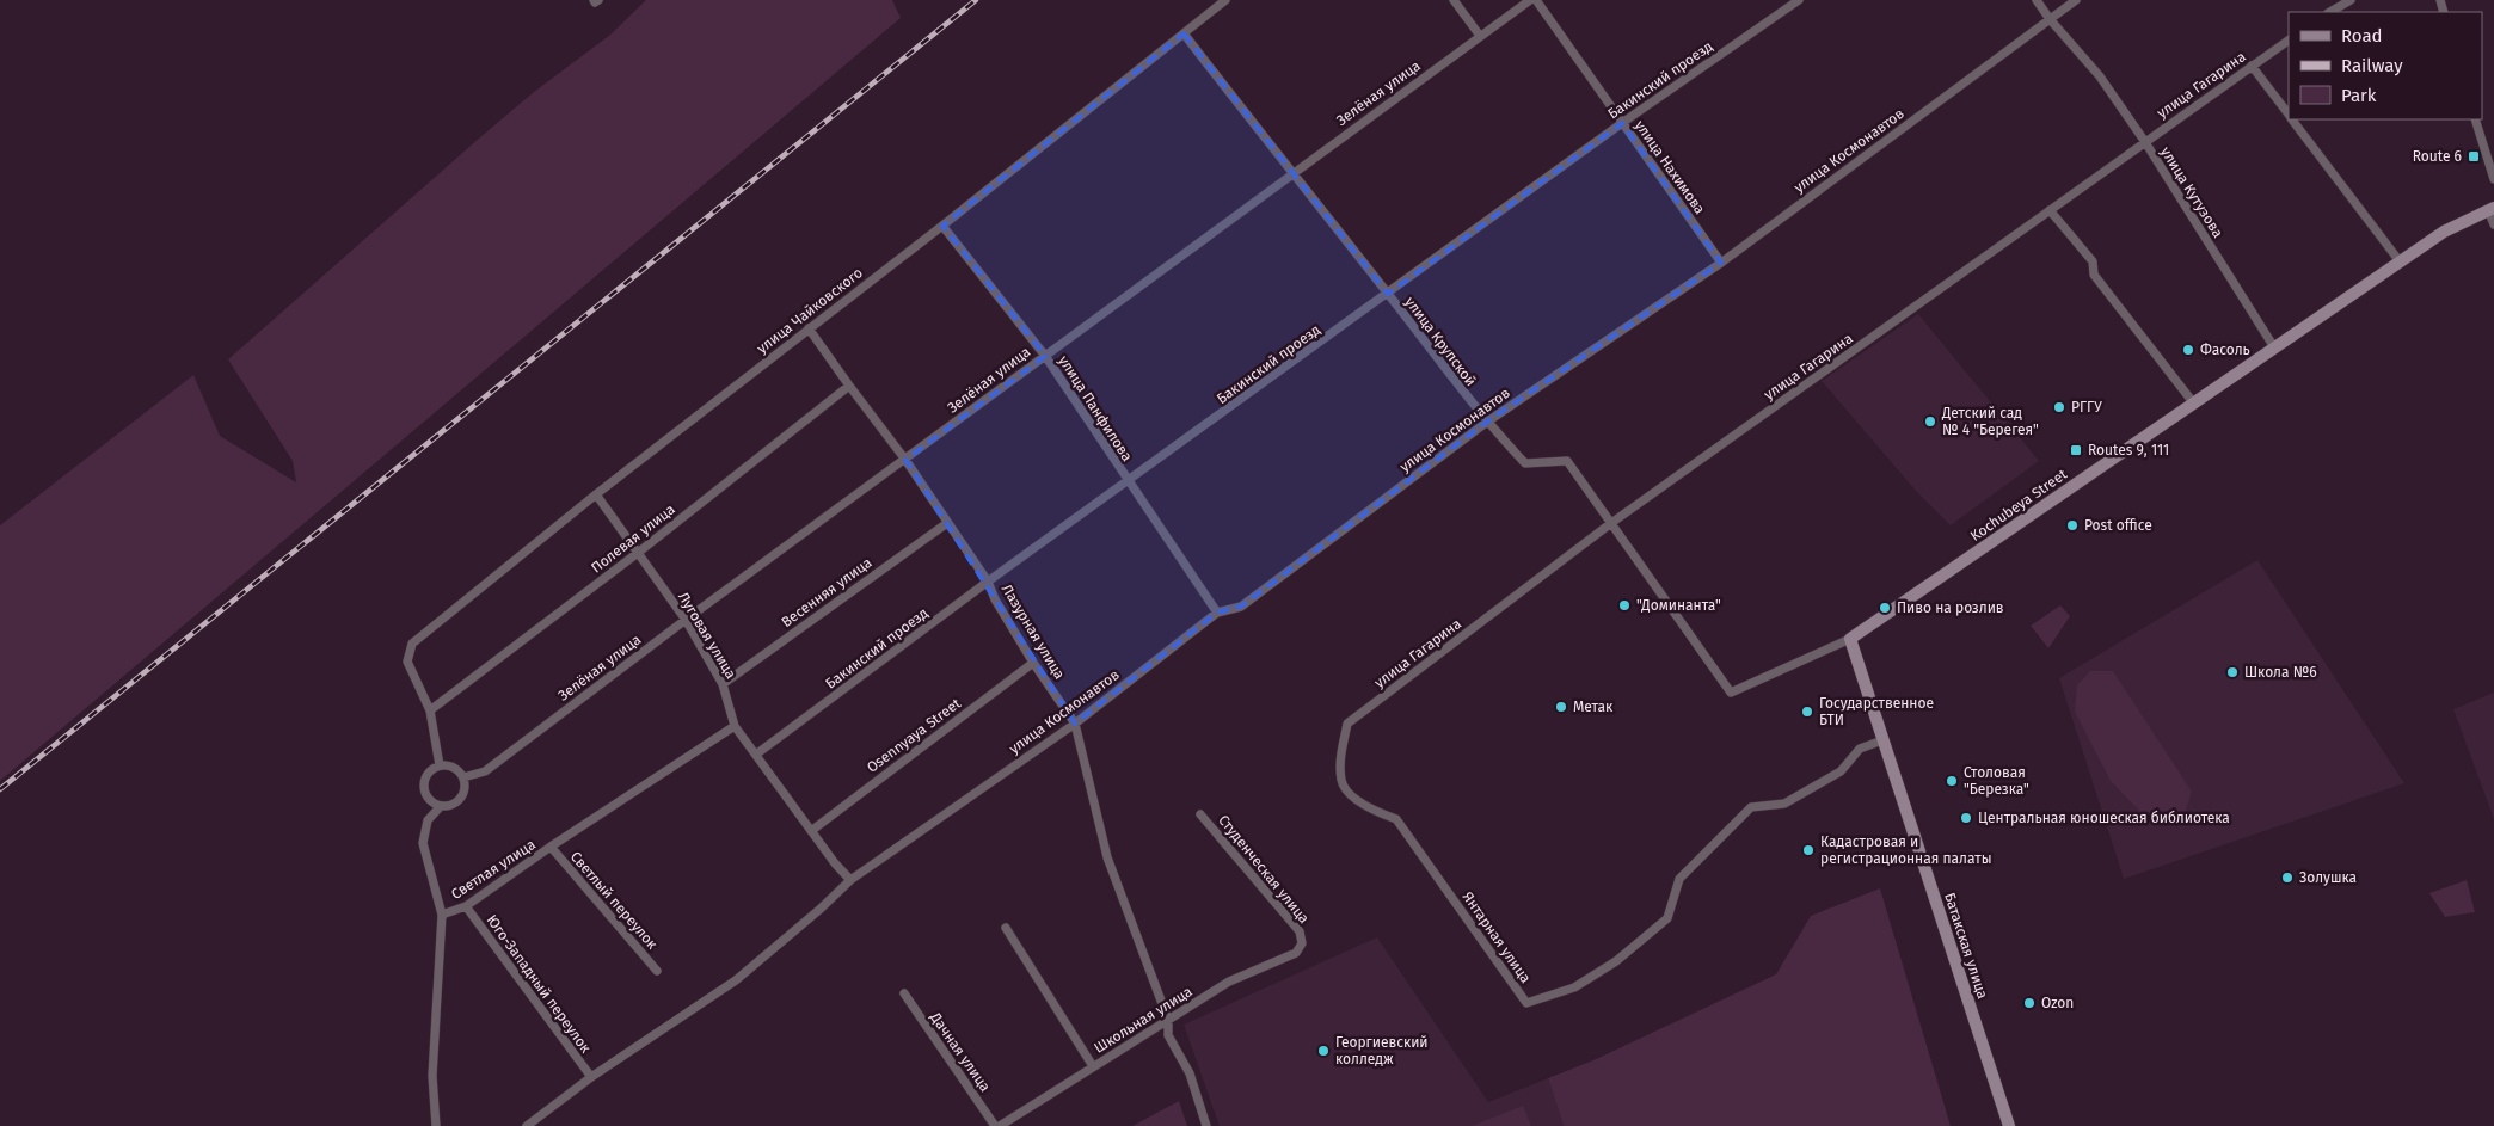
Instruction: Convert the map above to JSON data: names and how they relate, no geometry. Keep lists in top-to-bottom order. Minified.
{"streets":{"main road":["Kochubeya Street","Батакская улица"],"street":["Бакинский проезд","улица Гагарина","Зелёная улица","улица Космонавтов","улица Нахимова","улица Кутузова","улица Чайковского","улица Крупской","улица Панфилова","Полевая улица","Весенняя улица","Лазурная улица","Луговая улица","Osennyaya Street","Светлая улица","Студенческая улица","Светлый переулок","Янтарная улица","Юго-Западный переулок","Школьная улица","Дачная улица"]},"crossings":[["Бакинский проезд","улица Нахимова"],["Бакинский проезд","улица Крупской"],["Бакинский проезд","улица Панфилова"],["Бакинский проезд","Лазурная улица"],["Бакинский проезд","Луговая улица"],["улица Гагарина","улица Кутузова"],["улица Гагарина","улица Крупской"],["улица Гагарина","Янтарная улица"],["Зелёная улица","улица Крупской"],["Зелёная улица","улица Панфилова"],["Зелёная улица","Лазурная улица"],["Зелёная улица","Луговая улица"],["улица Космонавтов","улица Нахимова"],["улица Космонавтов","улица Кутузова"],["улица Космонавтов","улица Крупской"],["улица Космонавтов","улица Панфилова"],["улица Космонавтов","Лазурная улица"],["улица Космонавтов","Луговая улица"],["улица Космонавтов","Юго-Западный переулок"],["улица Кутузова","Kochubeya Street"],["улица Чайковского","улица Крупской"],["улица Чайковского","улица Панфилова"],["улица Чайковского","Полевая улица"],["улица Чайковского","Лазурная улица"],["улица Чайковского","Луговая улица"],["улица Крупской","Kochubeya Street"],["Kochubeya Street","Батакская улица"],["Полевая улица","Лазурная улица"],["Полевая улица","Луговая улица"],["Весенняя улица","Лазурная улица"],["Весенняя улица","Луговая улица"],["Лазурная улица","Osennyaya Street"],["Лазурная улица","Школьная улица"],["Луговая улица","Osennyaya Street"],["Луговая улица","Светлая улица"],["Светлая улица","Светлый переулок"],["Светлая улица","Юго-Западный переулок"],["Студенческая улица","Школьная улица"],["Янтарная улица","Батакская улица"],["Школьная улица","Дачная улица"]],"places":{"transit":["Route 6","Routes 9, 111"],"other":["Фасоль","РГГУ","Детский сад № 4 \"Берегея\"","Post office","\"Доминанта\"","Пиво на розлив","Школа №6","Метак","Государственное БТИ","Столовая \"Березка\"","Центральная юношеская библиотека","Кадастровая и регистрационная палаты","Золушка","Ozon","Георгиевский колледж"]},"legend":["Road","Railway","Park"]}
